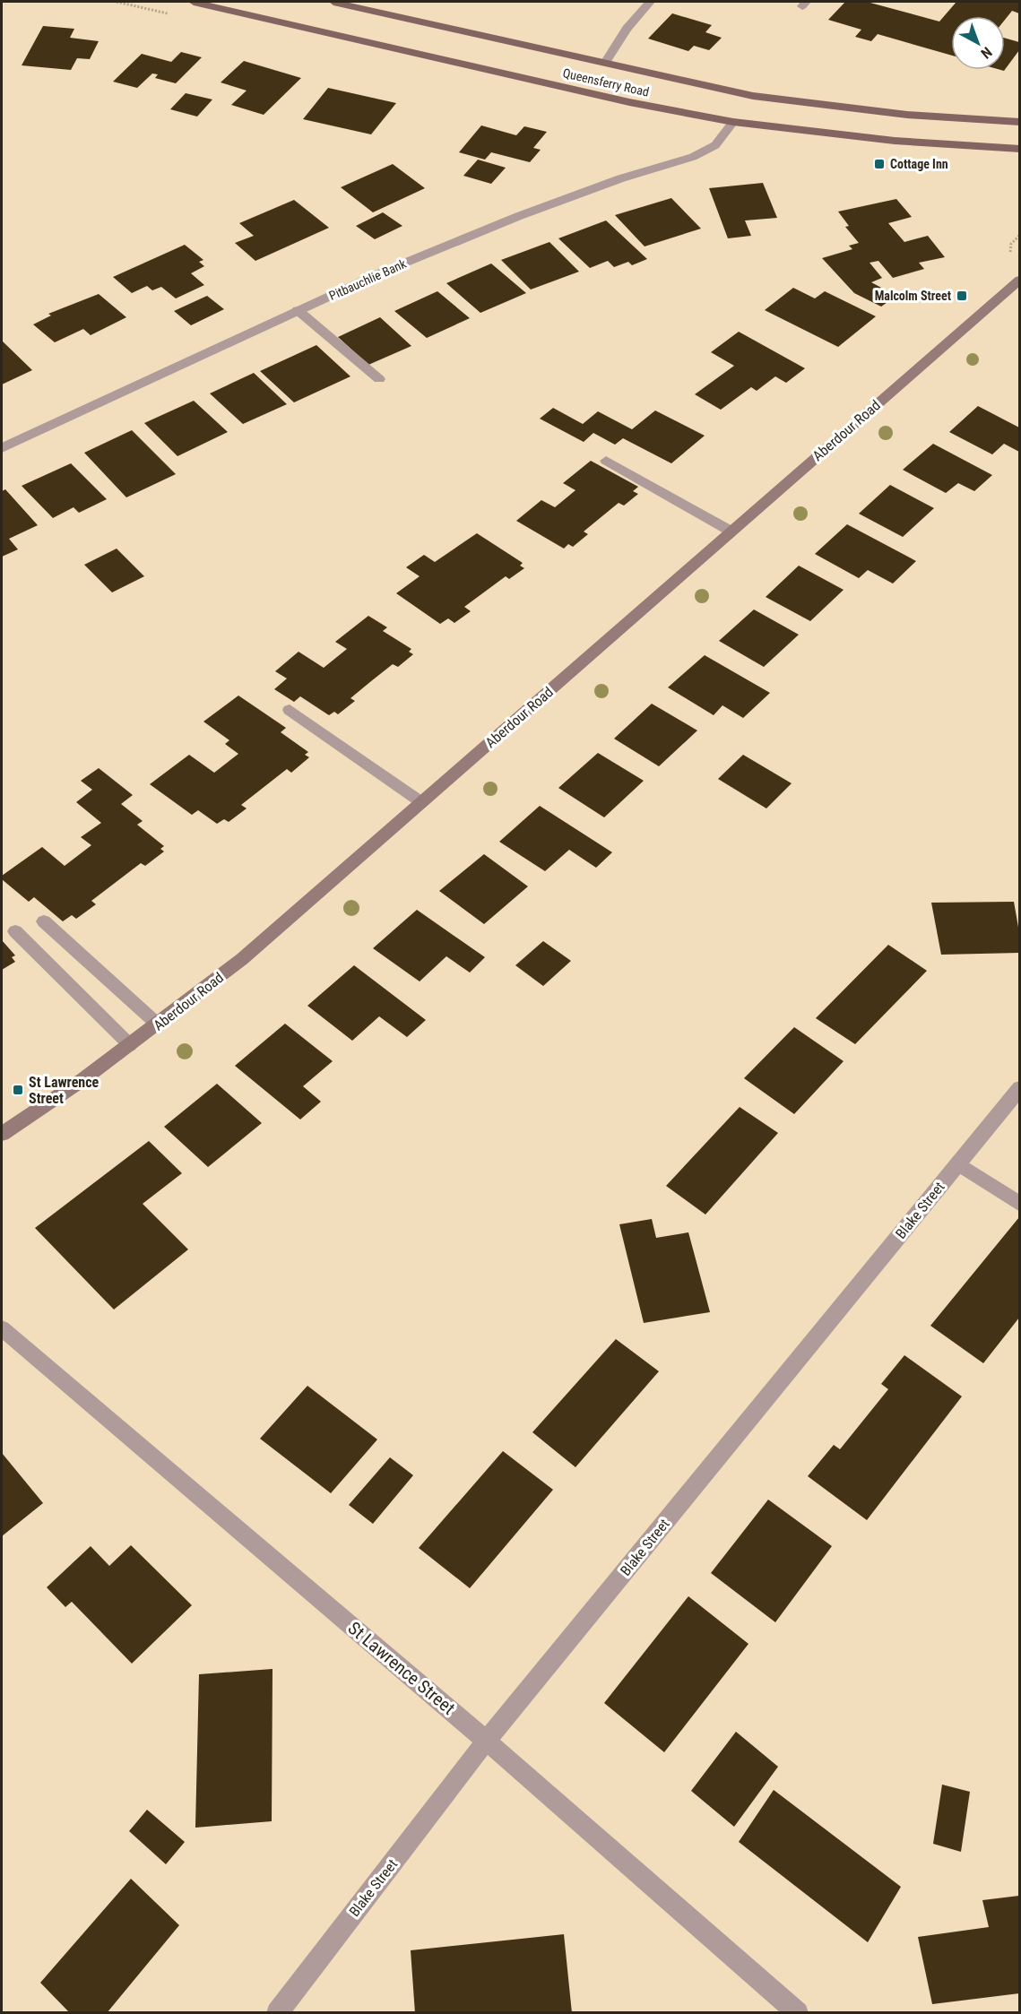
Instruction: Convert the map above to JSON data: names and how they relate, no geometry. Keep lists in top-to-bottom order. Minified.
{"streets":{"main road":["Queensferry Road","Aberdour Road"],"street":["Pitbauchlie Bank","Blake Street","St Lawrence Street"]},"crossings":[["Queensferry Road","Pitbauchlie Bank"],["Blake Street","St Lawrence Street"]],"places":{"transit":["Cottage Inn","Malcolm Street","St Lawrence Street"]},"north":"bottom right"}
